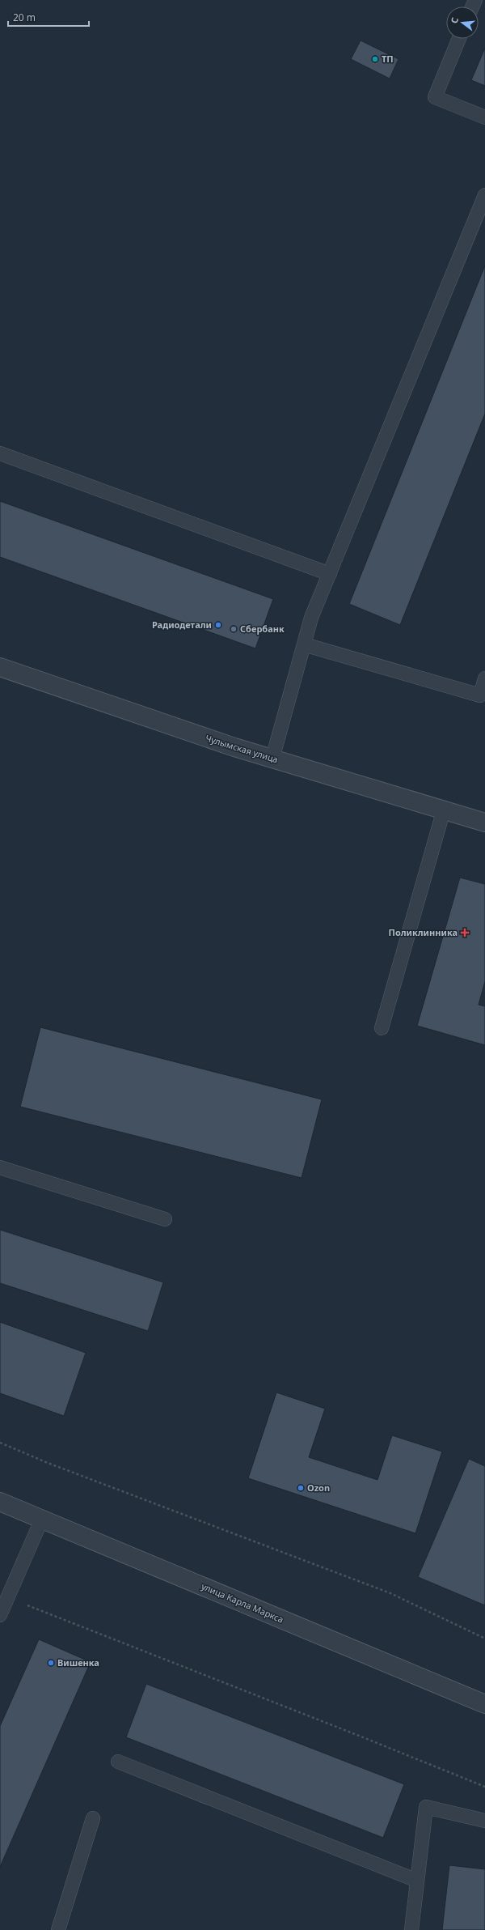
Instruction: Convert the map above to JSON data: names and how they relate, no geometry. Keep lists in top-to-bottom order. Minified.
{"streets":{"street":["Чулымская улица","улица Карла Маркса"]},"places":{"other":["ТП","Радиодетали","Сбербанк","Ozon","Вишенка"],"health":["Поликлинника"]},"scale_bar":"20 m","north":"left"}
